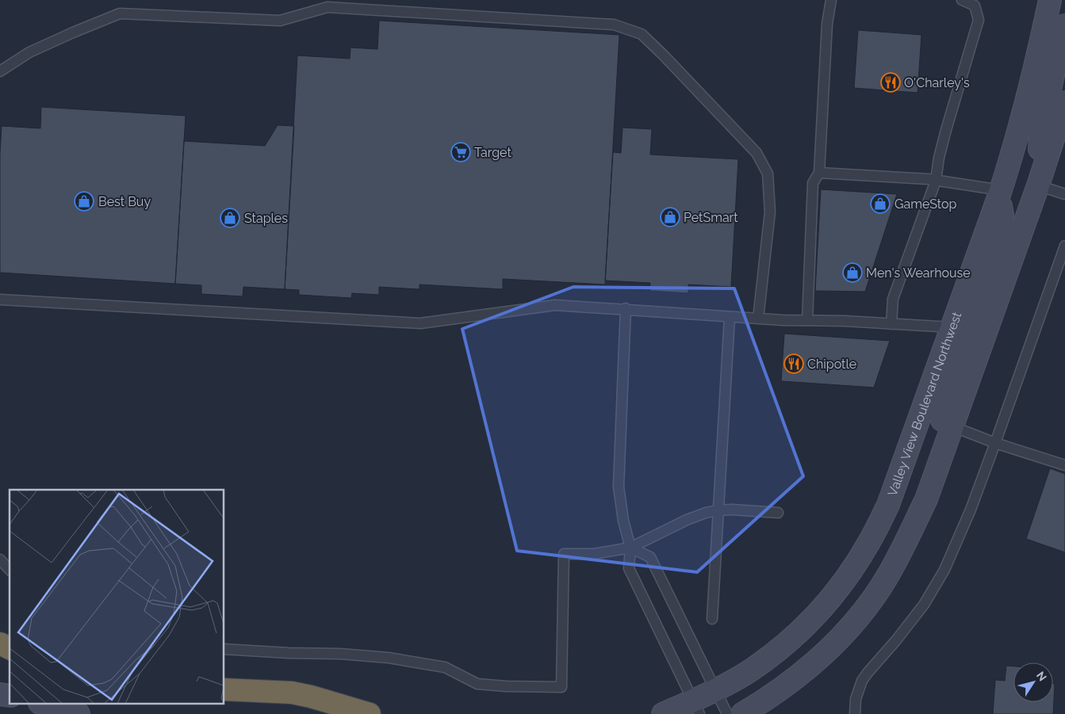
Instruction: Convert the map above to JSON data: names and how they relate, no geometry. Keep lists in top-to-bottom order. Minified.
{"streets":{"main road":["Valley View Boulevard Northwest"]},"places":{"restaurant":["O'Charley's","Chipotle"],"supermarket":["Target"],"shop":["Best Buy","GameStop","PetSmart","Staples","Men's Wearhouse"]},"north":"top right"}
